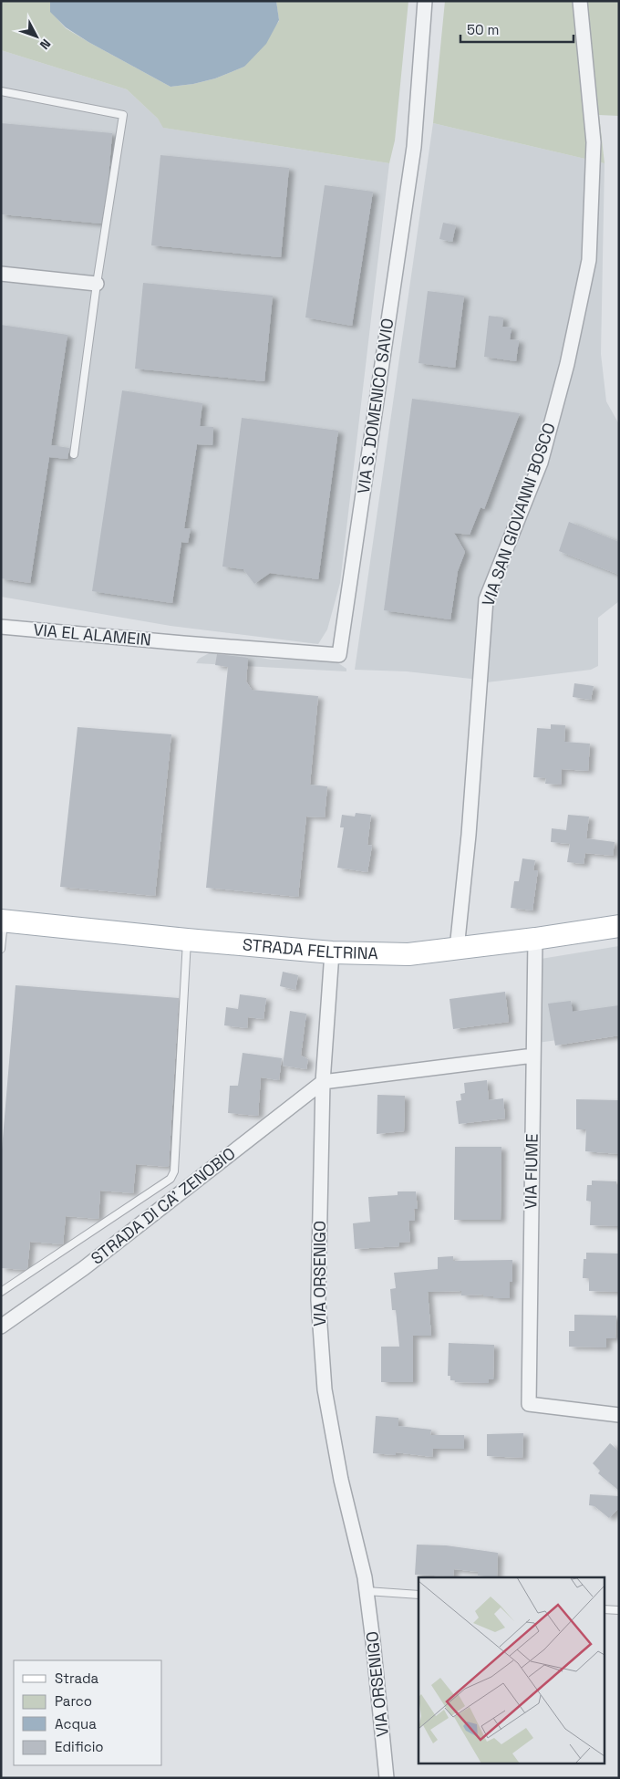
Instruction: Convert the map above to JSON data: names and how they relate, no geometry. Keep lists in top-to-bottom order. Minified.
{"streets":{"main road":["STRADA FELTRINA"],"street":["VIA S. DOMENICO SAVIO","VIA SAN GIOVANNI BOSCO","VIA EL ALAMEIN","VIA FIUME","STRADA DI CA' ZENOBIO","VIA ORSENIGO"]},"crossings":[["VIA S. DOMENICO SAVIO","VIA EL ALAMEIN"],["VIA SAN GIOVANNI BOSCO","STRADA FELTRINA"],["STRADA FELTRINA","VIA FIUME"],["STRADA FELTRINA","VIA ORSENIGO"],["STRADA DI CA' ZENOBIO","VIA ORSENIGO"]],"legend":["Strada","Parco","Acqua","Edificio"],"scale_bar":"50 m","north":"bottom right"}
